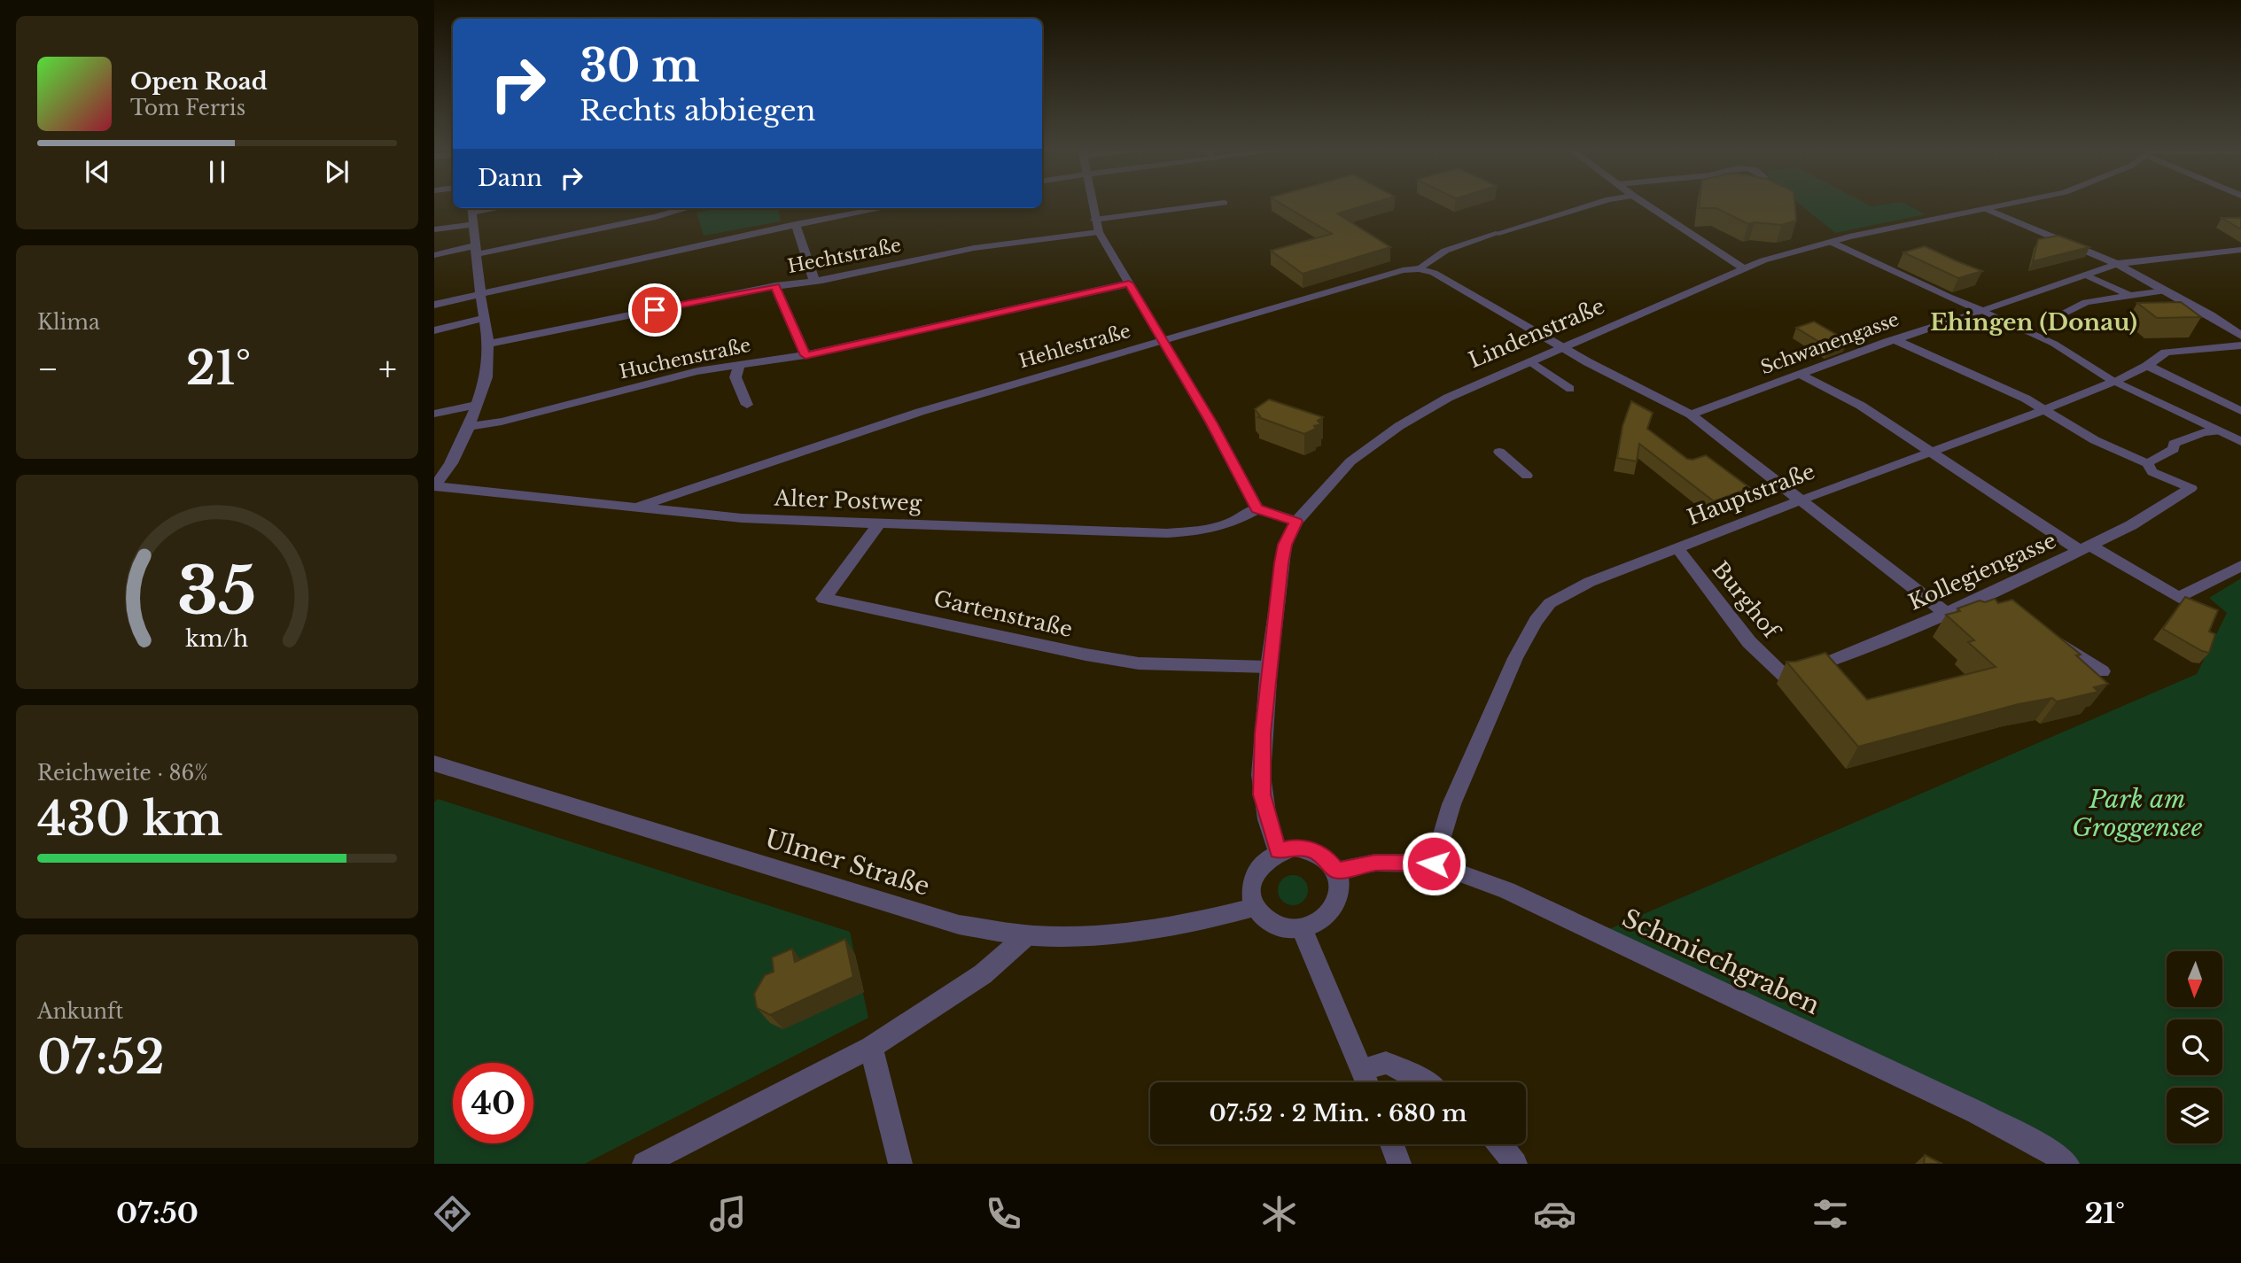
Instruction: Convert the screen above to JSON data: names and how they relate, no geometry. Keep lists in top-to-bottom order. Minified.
{"streets":{"street":["Hechtstraße","Lindenstraße","Schwanengasse","Hehlestraße","Huchenstraße","Hauptstraße","Alter Postweg","Kollegiengasse","Burghof","Gartenstraße","Ulmer Straße","Schmiechgraben"]},"crossings":[["Lindenstraße","Gartenstraße"],["Lindenstraße","Ulmer Straße"],["Lindenstraße","Schmiechgraben"],["Hehlestraße","Alter Postweg"],["Hauptstraße","Burghof"],["Hauptstraße","Schmiechgraben"],["Alter Postweg","Gartenstraße"],["Kollegiengasse","Burghof"],["Ulmer Straße","Schmiechgraben"]],"districts":["Ehingen (Donau)"],"parks":["Park am Groggensee"],"north":"bottom","page":{"turn":["30 m","Rechts abbiegen"],"song":["Open Road","Tom Ferris"],"then":"Dann","tile":["Klima",["Reichweite · 86%","430 km"],["Ankunft","07:52"]],"heat":["−","21°","+"],"limit":"40","trip":"07:52 · 2 Min. · 680 m","tabs":["07:50","21°"],"gauge":["35","km/h"]}}
